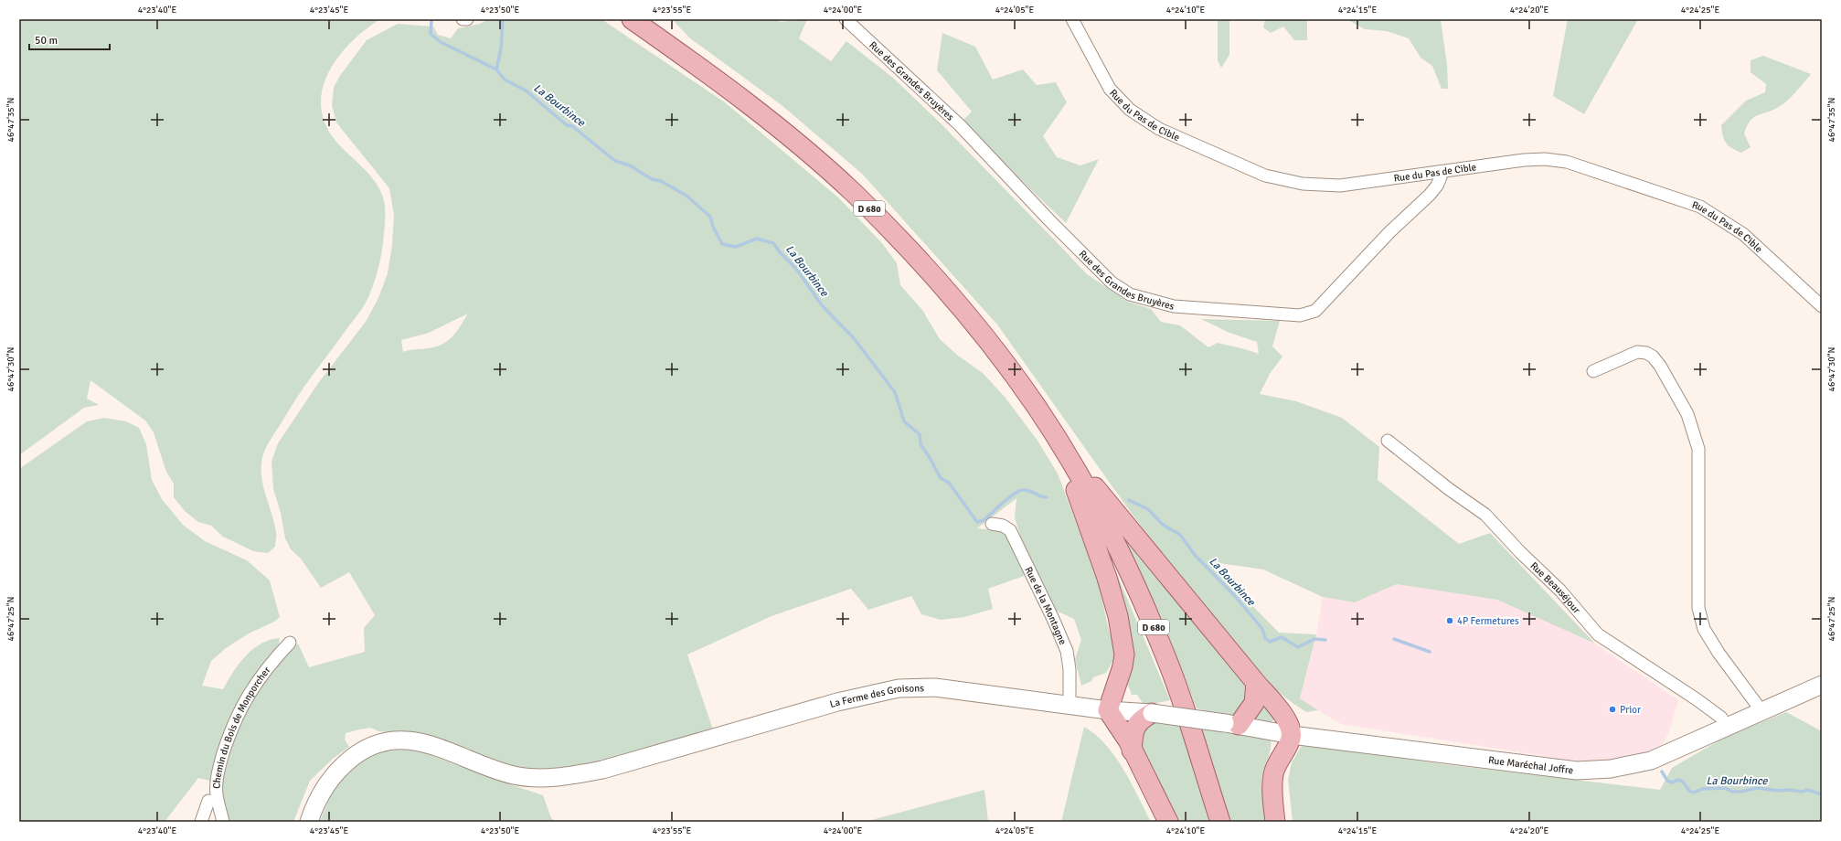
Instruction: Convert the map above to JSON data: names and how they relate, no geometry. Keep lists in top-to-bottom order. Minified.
{"streets":{"main road":["D 680","La Ferme des Groisons","Rue Maréchal Joffre"],"street":["Rue des Grandes Bruyères","Rue du Pas de Cible","Rue Beauséjour","Rue de la Montagne","Chemin du Bois de Monporcher"]},"crossings":[["Rue des Grandes Bruyères","Rue du Pas de Cible"],["Rue Beauséjour","Rue Maréchal Joffre"],["Rue de la Montagne","La Ferme des Groisons"],["La Ferme des Groisons","Rue Maréchal Joffre"]],"water":["La Bourbince"],"places":["4P Fermetures","Prior"],"scale_bar":"50 m","coordinates":["4°23'40\"E","4°23'45\"E","4°23'50\"E","4°23'55\"E","4°24'00\"E","4°24'05\"E","4°24'10\"E","4°24'15\"E","4°24'20\"E","4°24'25\"E","46°47'35\"N","46°47'30\"N","46°47'25\"N"]}
